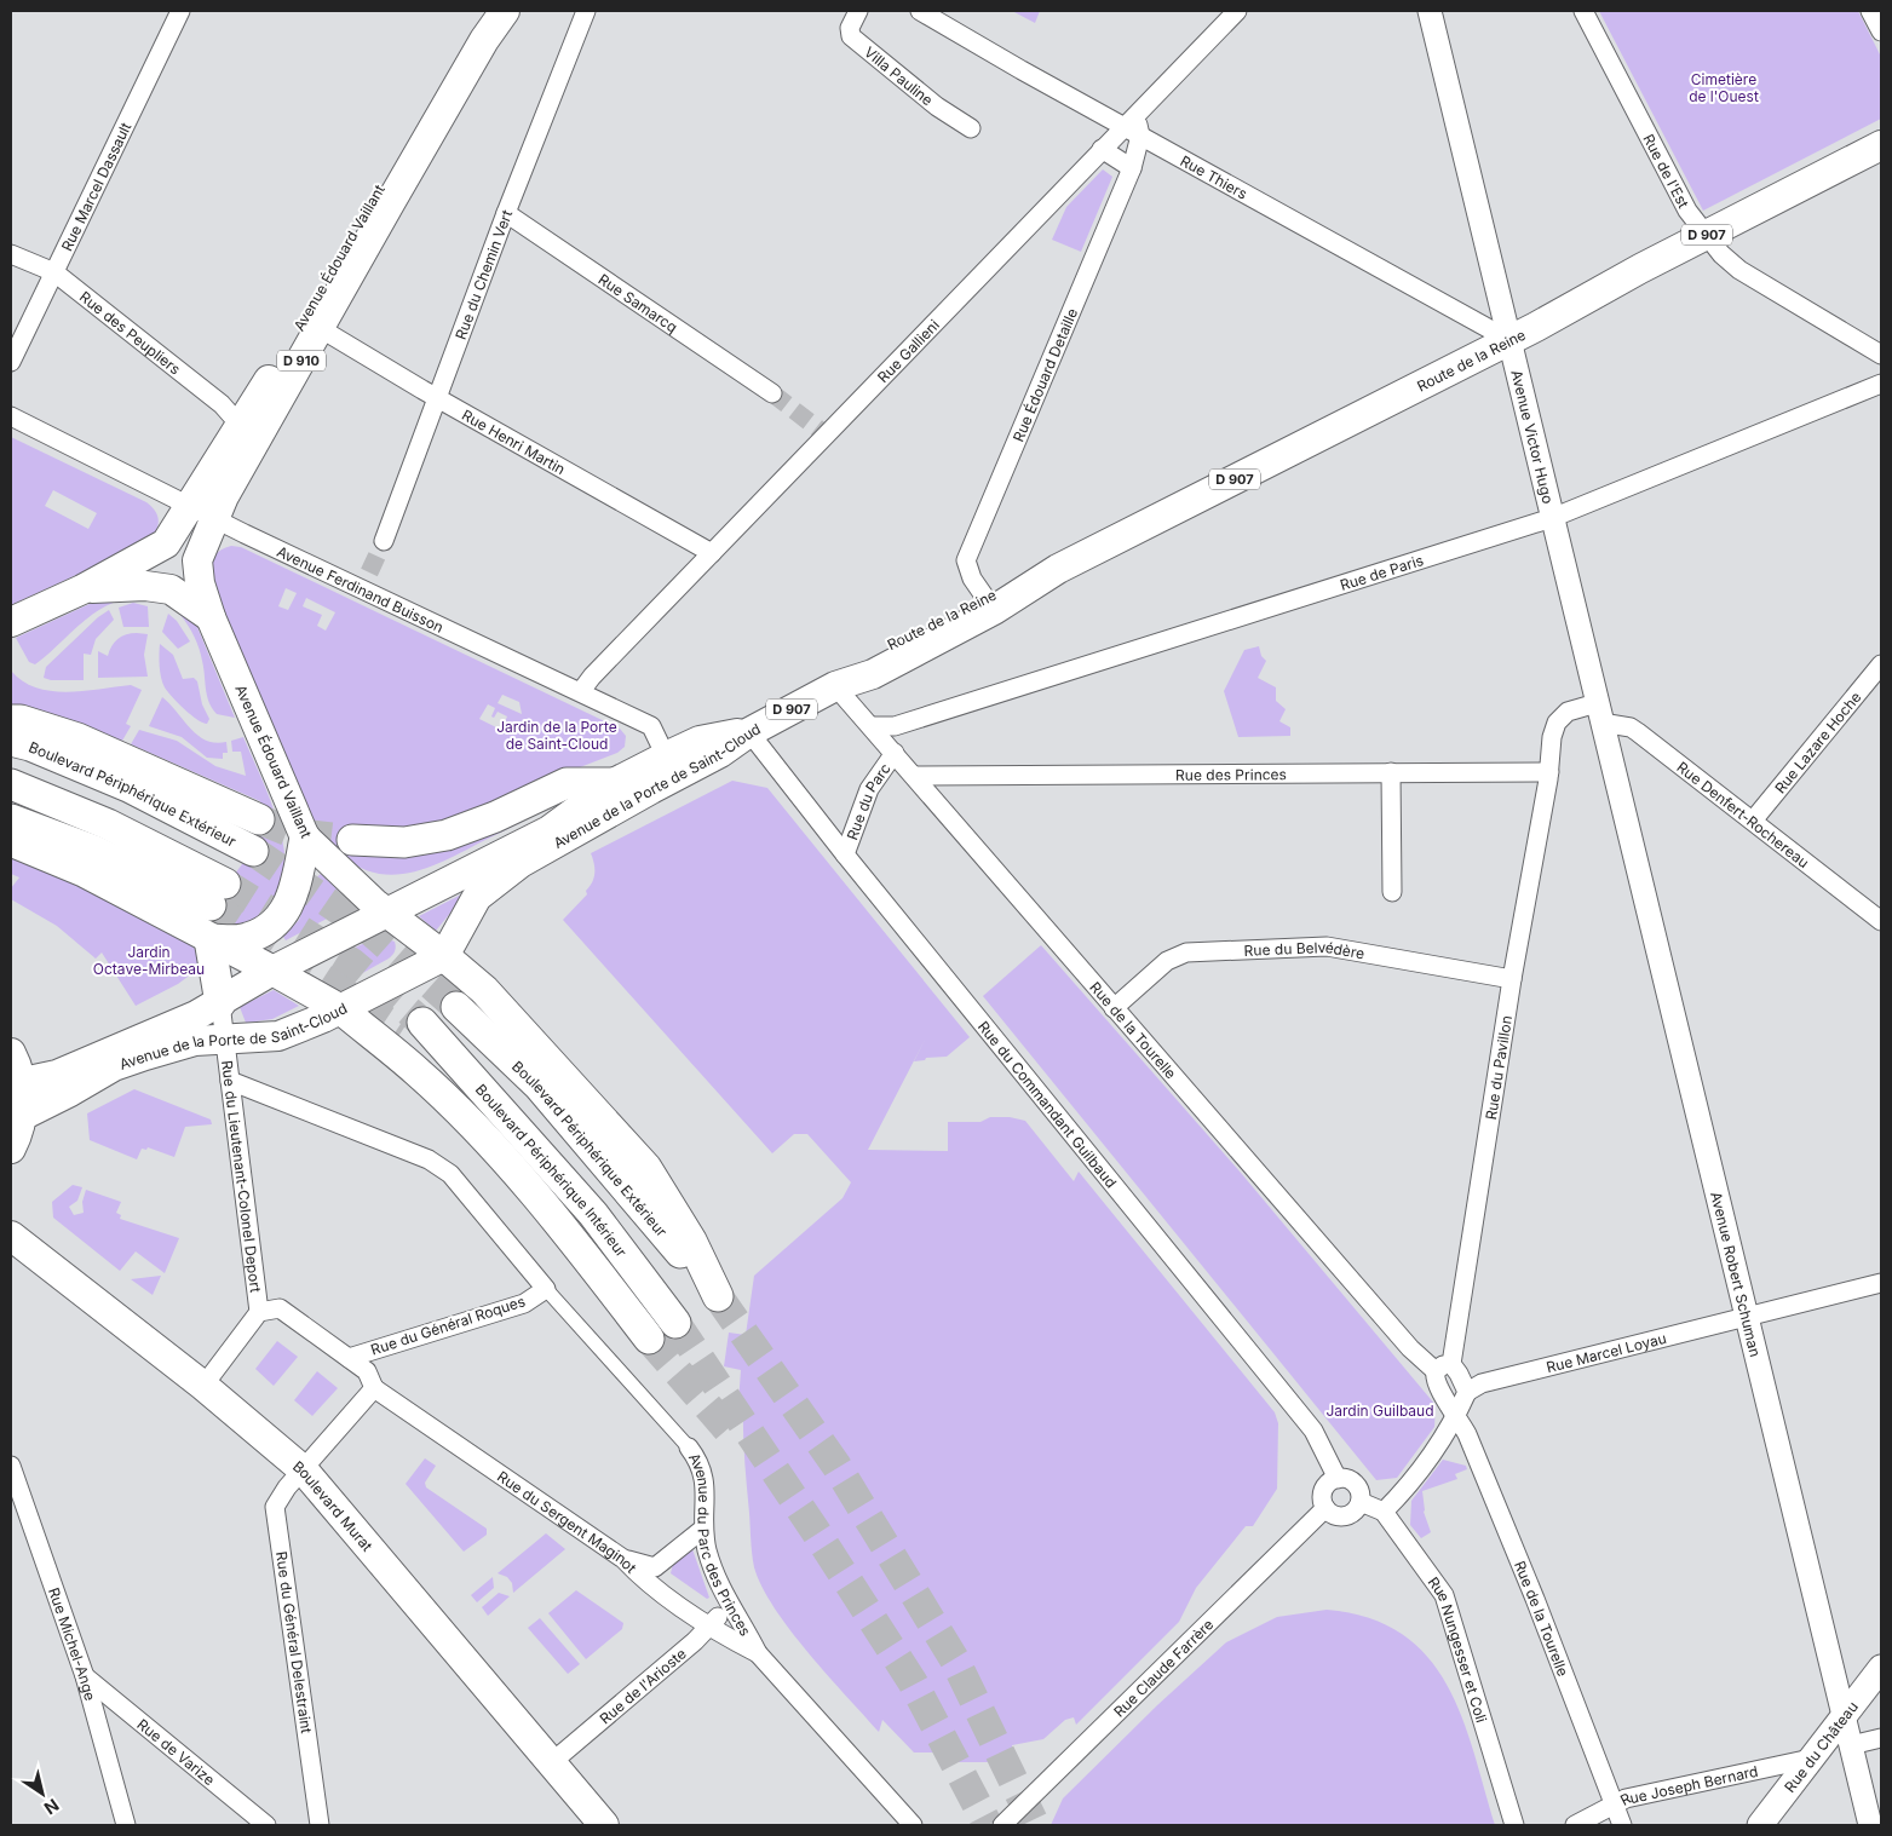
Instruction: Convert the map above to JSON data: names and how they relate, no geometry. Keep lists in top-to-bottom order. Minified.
{"streets":{"highway":["Boulevard Périphérique Extérieur","Boulevard Périphérique Intérieur"],"main road":["D 907","Avenue Édouard Vaillant","Route de la Reine","D 910","Avenue de la Porte de Saint-Cloud","Boulevard Murat","Rue du Château"],"street":["Villa Pauline","Rue de l'Est","Rue Thiers","Rue Marcel Dassault","Rue du Chemin Vert","Rue Samarcq","Rue des Peupliers","Rue Gallieni","Rue Édouard Detaille","Avenue Victor Hugo","Rue Henri Martin","Rue de Paris","Avenue Ferdinand Buisson","Rue Lazare Hoche","Rue des Princes","Rue du Parc","Rue Denfert-Rochereau","Rue du Belvédère","Rue de la Tourelle","Rue du Pavillon","Rue du Commandant Guilbaud","Rue du Lieutenant-Colonel Deport","Avenue Robert Schuman","Rue du Général Roques","Rue Marcel Loyau","Rue du Sergent Maginot","Avenue du Parc des Princes","Rue du Général Delestraint","Rue Michel-Ange","Rue Nungesser et Coli","Rue Claude Farrère","Rue de l'Arioste","Rue de Varize","Rue Joseph Bernard"]},"crossings":[["Rue de l'Est","Route de la Reine"],["Rue Thiers","Route de la Reine"],["Rue Thiers","Rue Édouard Detaille"],["Rue Thiers","Avenue Victor Hugo"],["Rue Marcel Dassault","Rue des Peupliers"],["Avenue Édouard Vaillant","Rue des Peupliers"],["Avenue Édouard Vaillant","Rue Henri Martin"],["Avenue Édouard Vaillant","Avenue Ferdinand Buisson"],["Avenue Édouard Vaillant","Avenue de la Porte de Saint-Cloud"],["Avenue Édouard Vaillant","Boulevard Périphérique Extérieur"],["Rue du Chemin Vert","Rue Samarcq"],["Rue du Chemin Vert","Rue Henri Martin"],["Rue Gallieni","Rue Henri Martin"],["Rue Gallieni","Avenue Ferdinand Buisson"],["Route de la Reine","Rue Édouard Detaille"],["Route de la Reine","Avenue Victor Hugo"],["Route de la Reine","Avenue de la Porte de Saint-Cloud"],["Route de la Reine","Rue de la Tourelle"],["Route de la Reine","Rue du Commandant Guilbaud"],["Avenue Victor Hugo","Rue de Paris"],["Avenue Victor Hugo","Rue Denfert-Rochereau"],["Avenue Victor Hugo","Rue du Pavillon"],["Avenue Victor Hugo","Avenue Robert Schuman"],["Rue de Paris","Rue de la Tourelle"],["Avenue Ferdinand Buisson","Avenue de la Porte de Saint-Cloud"],["Rue Lazare Hoche","Rue Denfert-Rochereau"],["Rue des Princes","Rue de la Tourelle"],["Rue des Princes","Rue du Pavillon"],["Avenue de la Porte de Saint-Cloud","Boulevard Périphérique Extérieur"],["Avenue de la Porte de Saint-Cloud","Rue du Commandant Guilbaud"],["Avenue de la Porte de Saint-Cloud","Rue du Lieutenant-Colonel Deport"],["Rue du Parc","Rue de la Tourelle"],["Rue du Parc","Rue du Commandant Guilbaud"],["Rue Denfert-Rochereau","Rue du Pavillon"],["Rue Denfert-Rochereau","Avenue Robert Schuman"],["Rue du Belvédère","Rue de la Tourelle"],["Rue du Belvédère","Rue du Pavillon"],["Rue de la Tourelle","Rue du Pavillon"],["Rue de la Tourelle","Rue Joseph Bernard"],["Rue du Pavillon","Avenue Robert Schuman"],["Rue du Commandant Guilbaud","Rue Nungesser et Coli"],["Rue du Commandant Guilbaud","Rue Claude Farrère"],["Rue du Lieutenant-Colonel Deport","Avenue du Parc des Princes"],["Avenue Robert Schuman","Rue Marcel Loyau"],["Avenue Robert Schuman","Rue du Château"],["Rue du Général Roques","Avenue du Parc des Princes"],["Boulevard Murat","Rue du Général Delestraint"],["Boulevard Murat","Rue de l'Arioste"],["Rue du Sergent Maginot","Avenue du Parc des Princes"],["Rue du Sergent Maginot","Rue du Général Delestraint"],["Rue du Sergent Maginot","Rue de l'Arioste"],["Avenue du Parc des Princes","Rue de l'Arioste"],["Rue Michel-Ange","Rue de Varize"],["Rue Nungesser et Coli","Rue Claude Farrère"],["Rue du Château","Rue Joseph Bernard"]],"parks":["Cimetière de l'Ouest","Jardin de la Porte de Saint-Cloud","Jardin Octave-Mirbeau","Jardin Guilbaud"],"north":"bottom right"}
